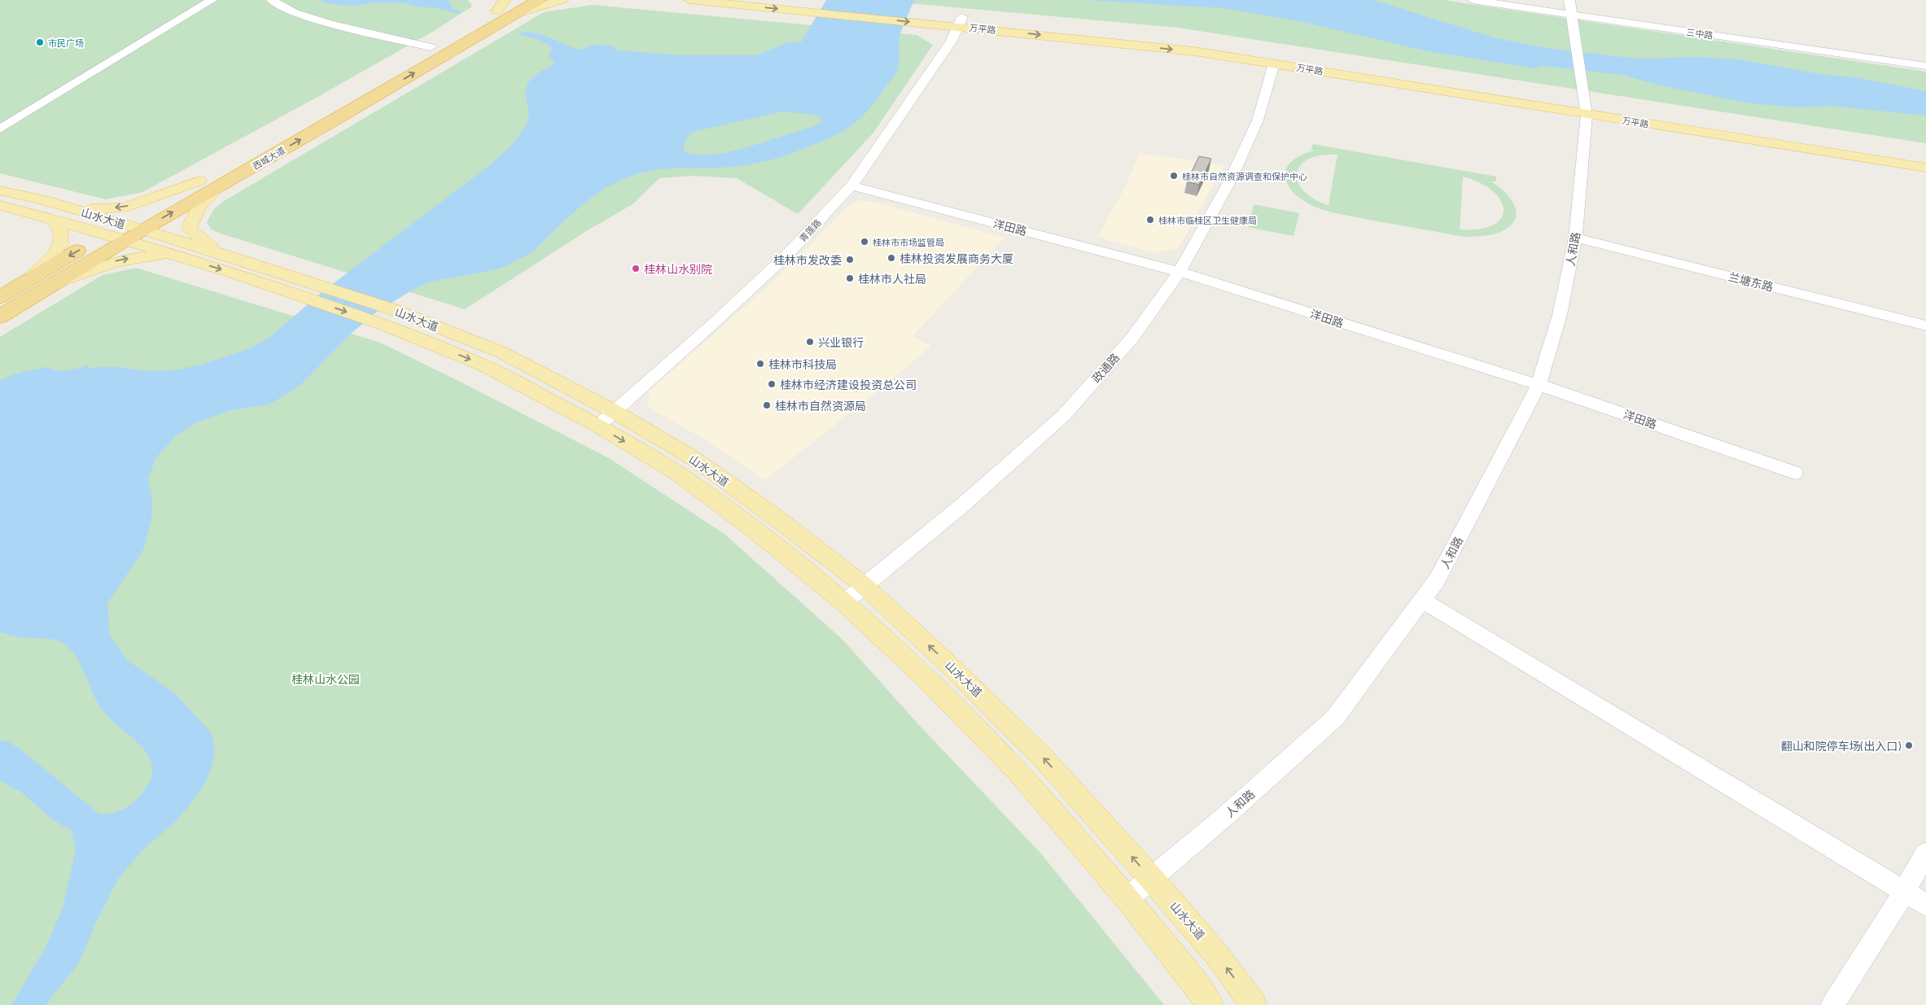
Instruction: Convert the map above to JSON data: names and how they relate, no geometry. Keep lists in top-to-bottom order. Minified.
{"streets":{"highway":["西城大道"],"main road":["万平路","山水大道"],"street":["三中路","洋田路","青莲路","人和路","兰塘东路","政通路"]},"crossings":[["万平路","青莲路"],["万平路","人和路"],["万平路","政通路"],["三中路","人和路"],["西城大道","山水大道"],["山水大道","青莲路"],["山水大道","人和路"],["山水大道","政通路"],["洋田路","青莲路"],["洋田路","人和路"],["洋田路","政通路"],["人和路","兰塘东路"]],"parks":["桂林山水公园"],"places":["市民广场","桂林市自然资源调查和保护中心","桂林市临桂区卫生健康局","桂林市市场监管局","桂林投资发展商务大厦","桂林市发改委","桂林山水别院","桂林市人社局","兴业银行","桂林市科技局","桂林市经济建设投资总公司","桂林市自然资源局","翻山和院停车场(出入口)"]}
